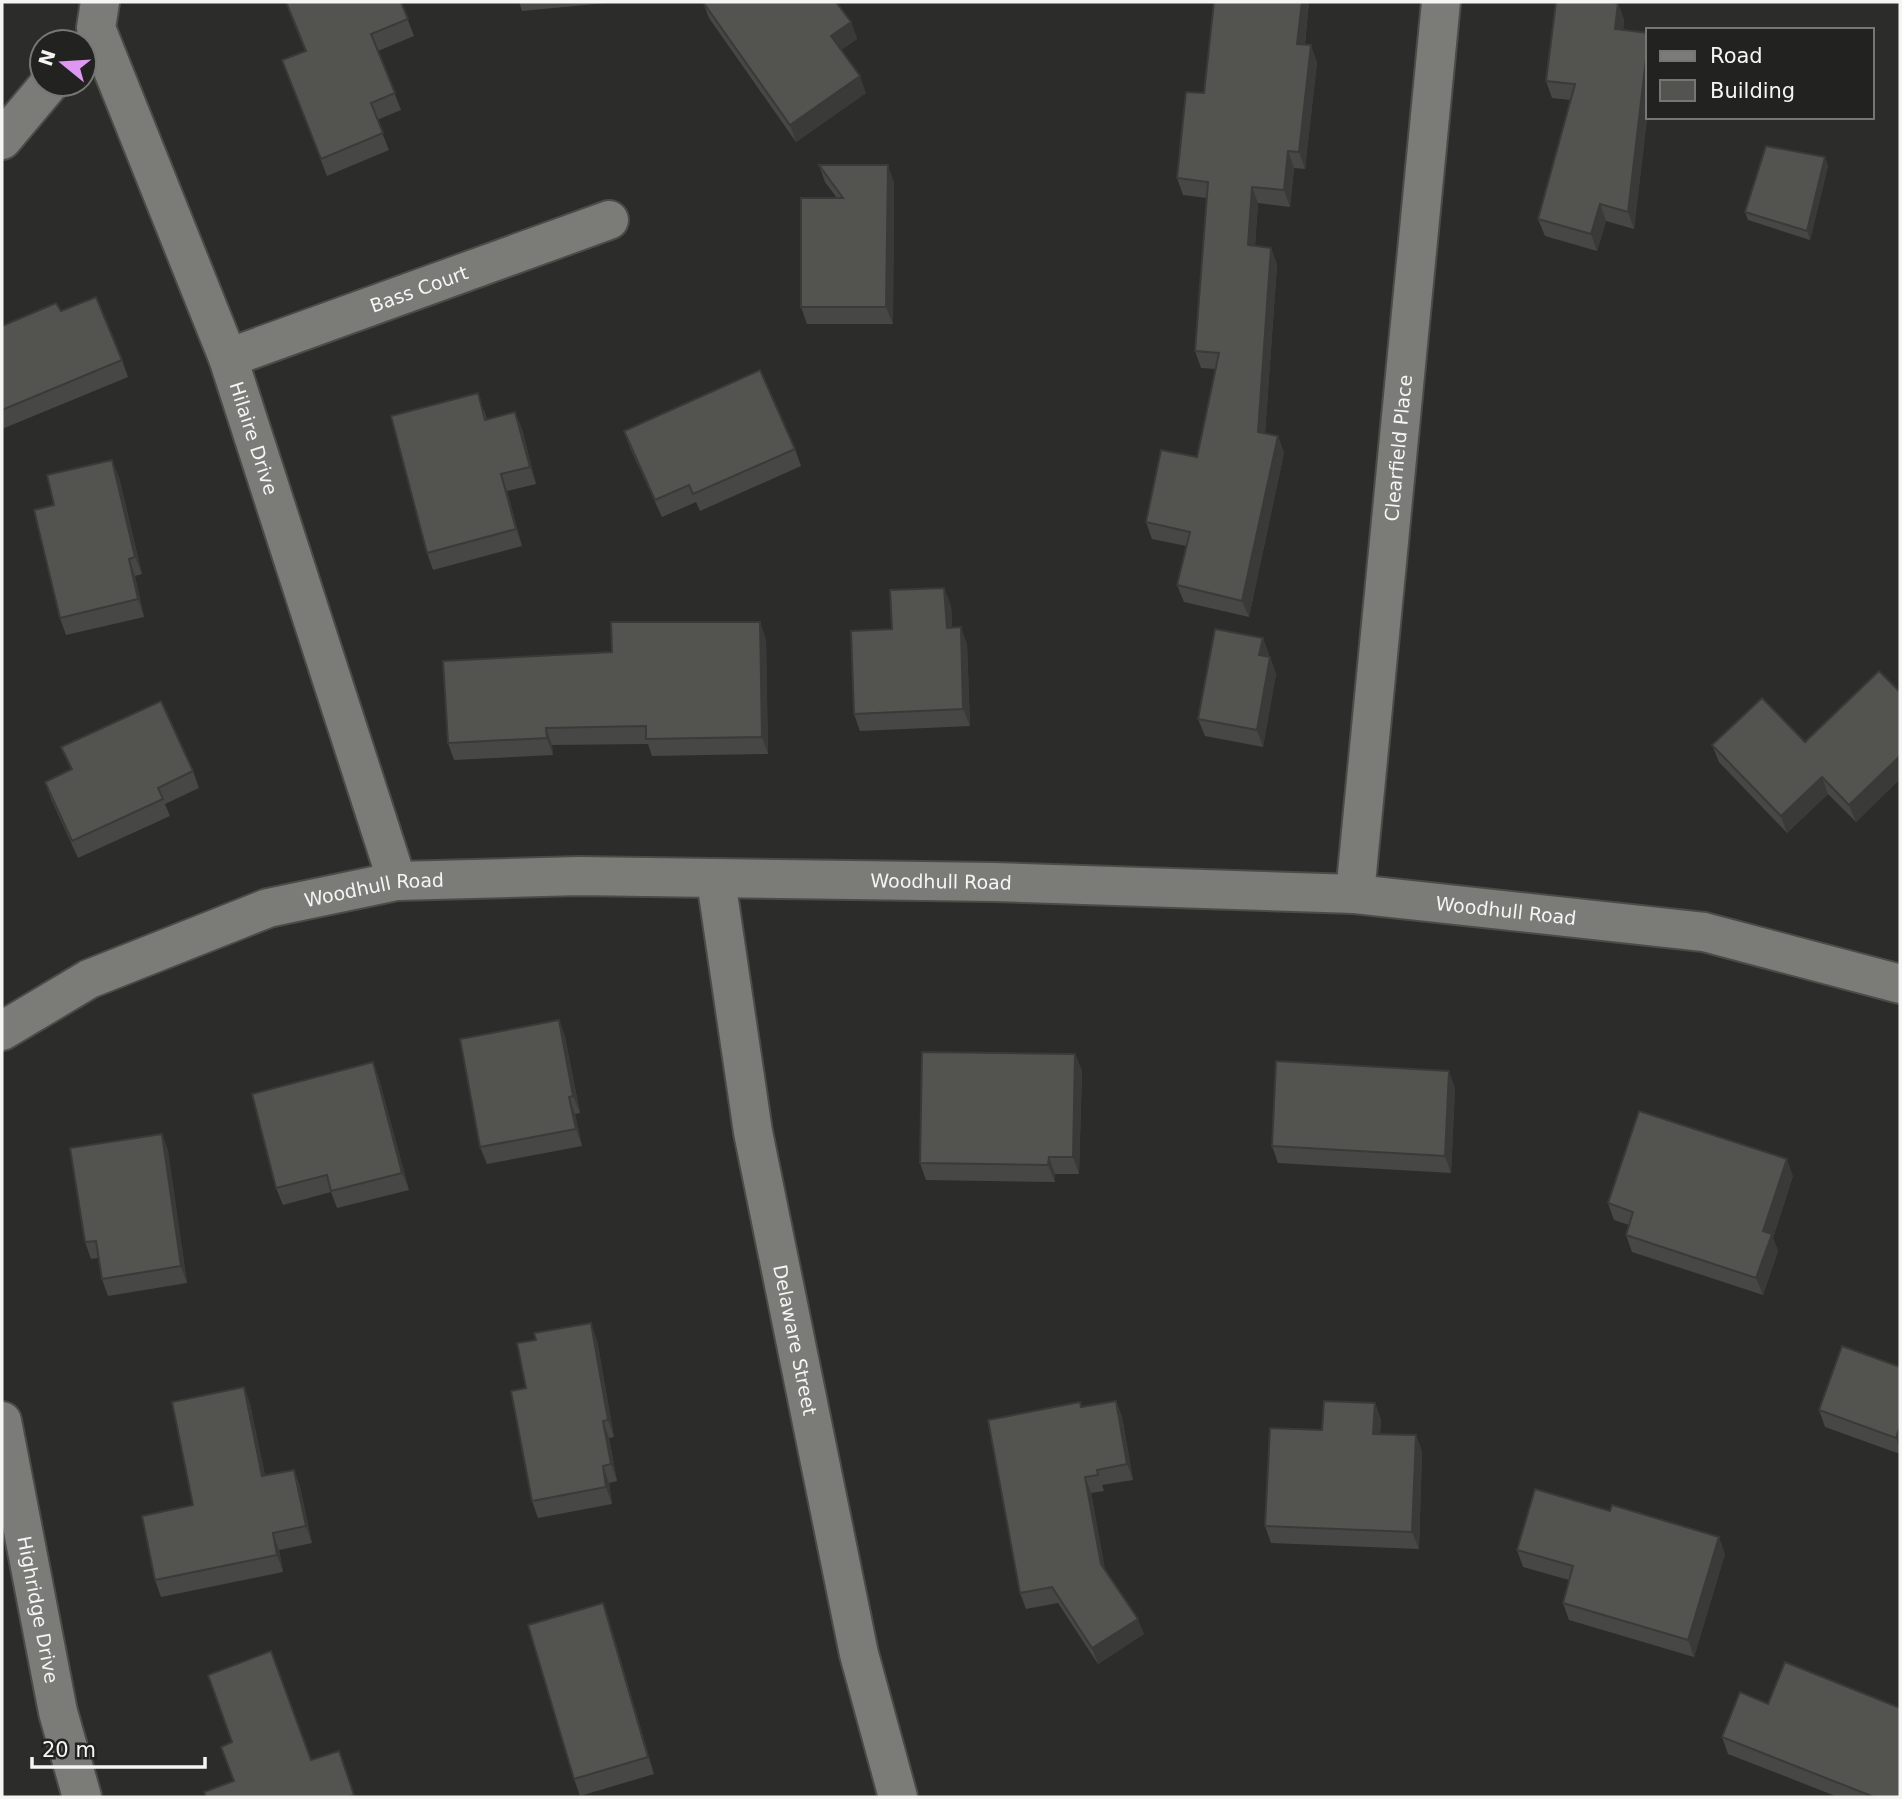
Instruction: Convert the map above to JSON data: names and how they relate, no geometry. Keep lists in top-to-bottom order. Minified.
{"streets":{"street":["Bass Court","Hilaire Drive","Clearfield Place","Woodhull Road","Delaware Street","Highridge Drive"]},"crossings":[["Bass Court","Hilaire Drive"],["Hilaire Drive","Woodhull Road"],["Clearfield Place","Woodhull Road"],["Woodhull Road","Delaware Street"]],"legend":["Road","Building"],"scale_bar":"20 m","north":"left"}
